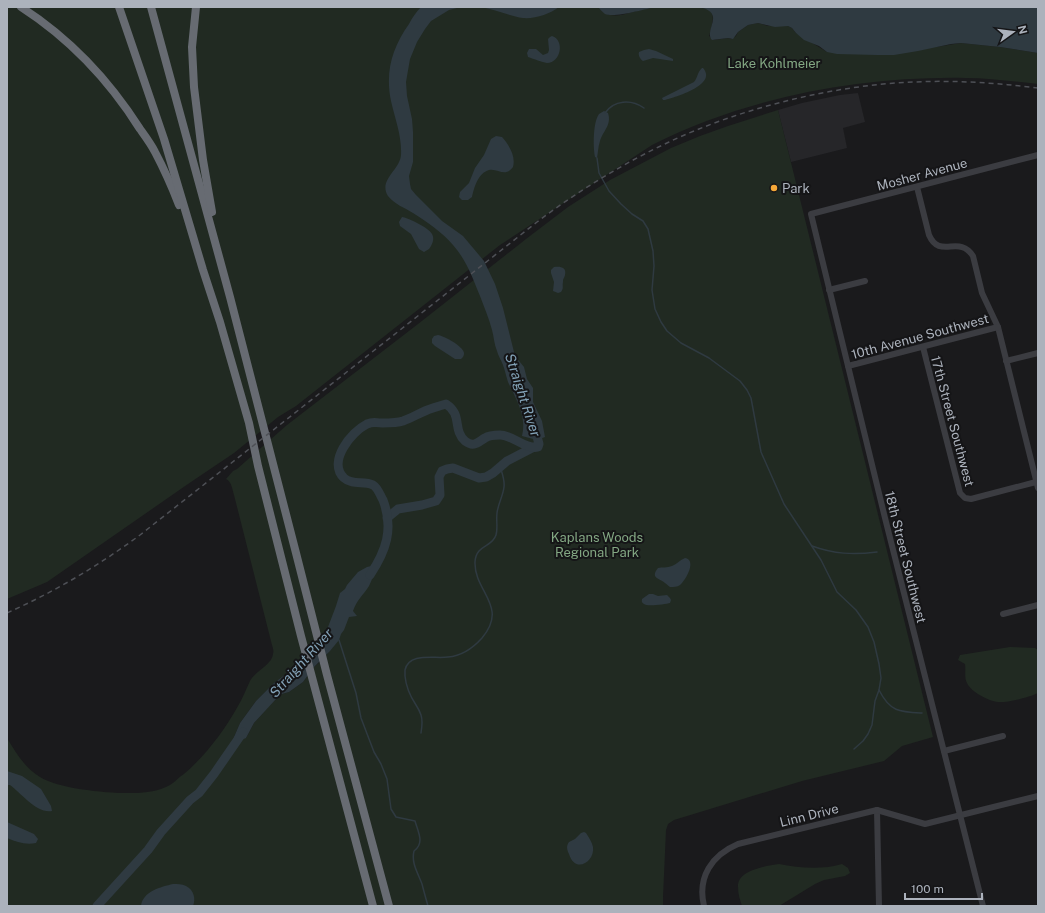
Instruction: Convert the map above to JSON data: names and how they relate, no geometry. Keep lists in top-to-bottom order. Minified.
{"streets":{"street":["Mosher Avenue","10th Avenue Southwest","17th Street Southwest","18th Street Southwest","Linn Drive"]},"crossings":[["Mosher Avenue","18th Street Southwest"],["10th Avenue Southwest","17th Street Southwest"],["10th Avenue Southwest","18th Street Southwest"]],"water":["Straight River"],"parks":["Lake Kohlmeier","Kaplans Woods Regional Park"],"places":["Park"],"scale_bar":"100 m","north":"right"}
